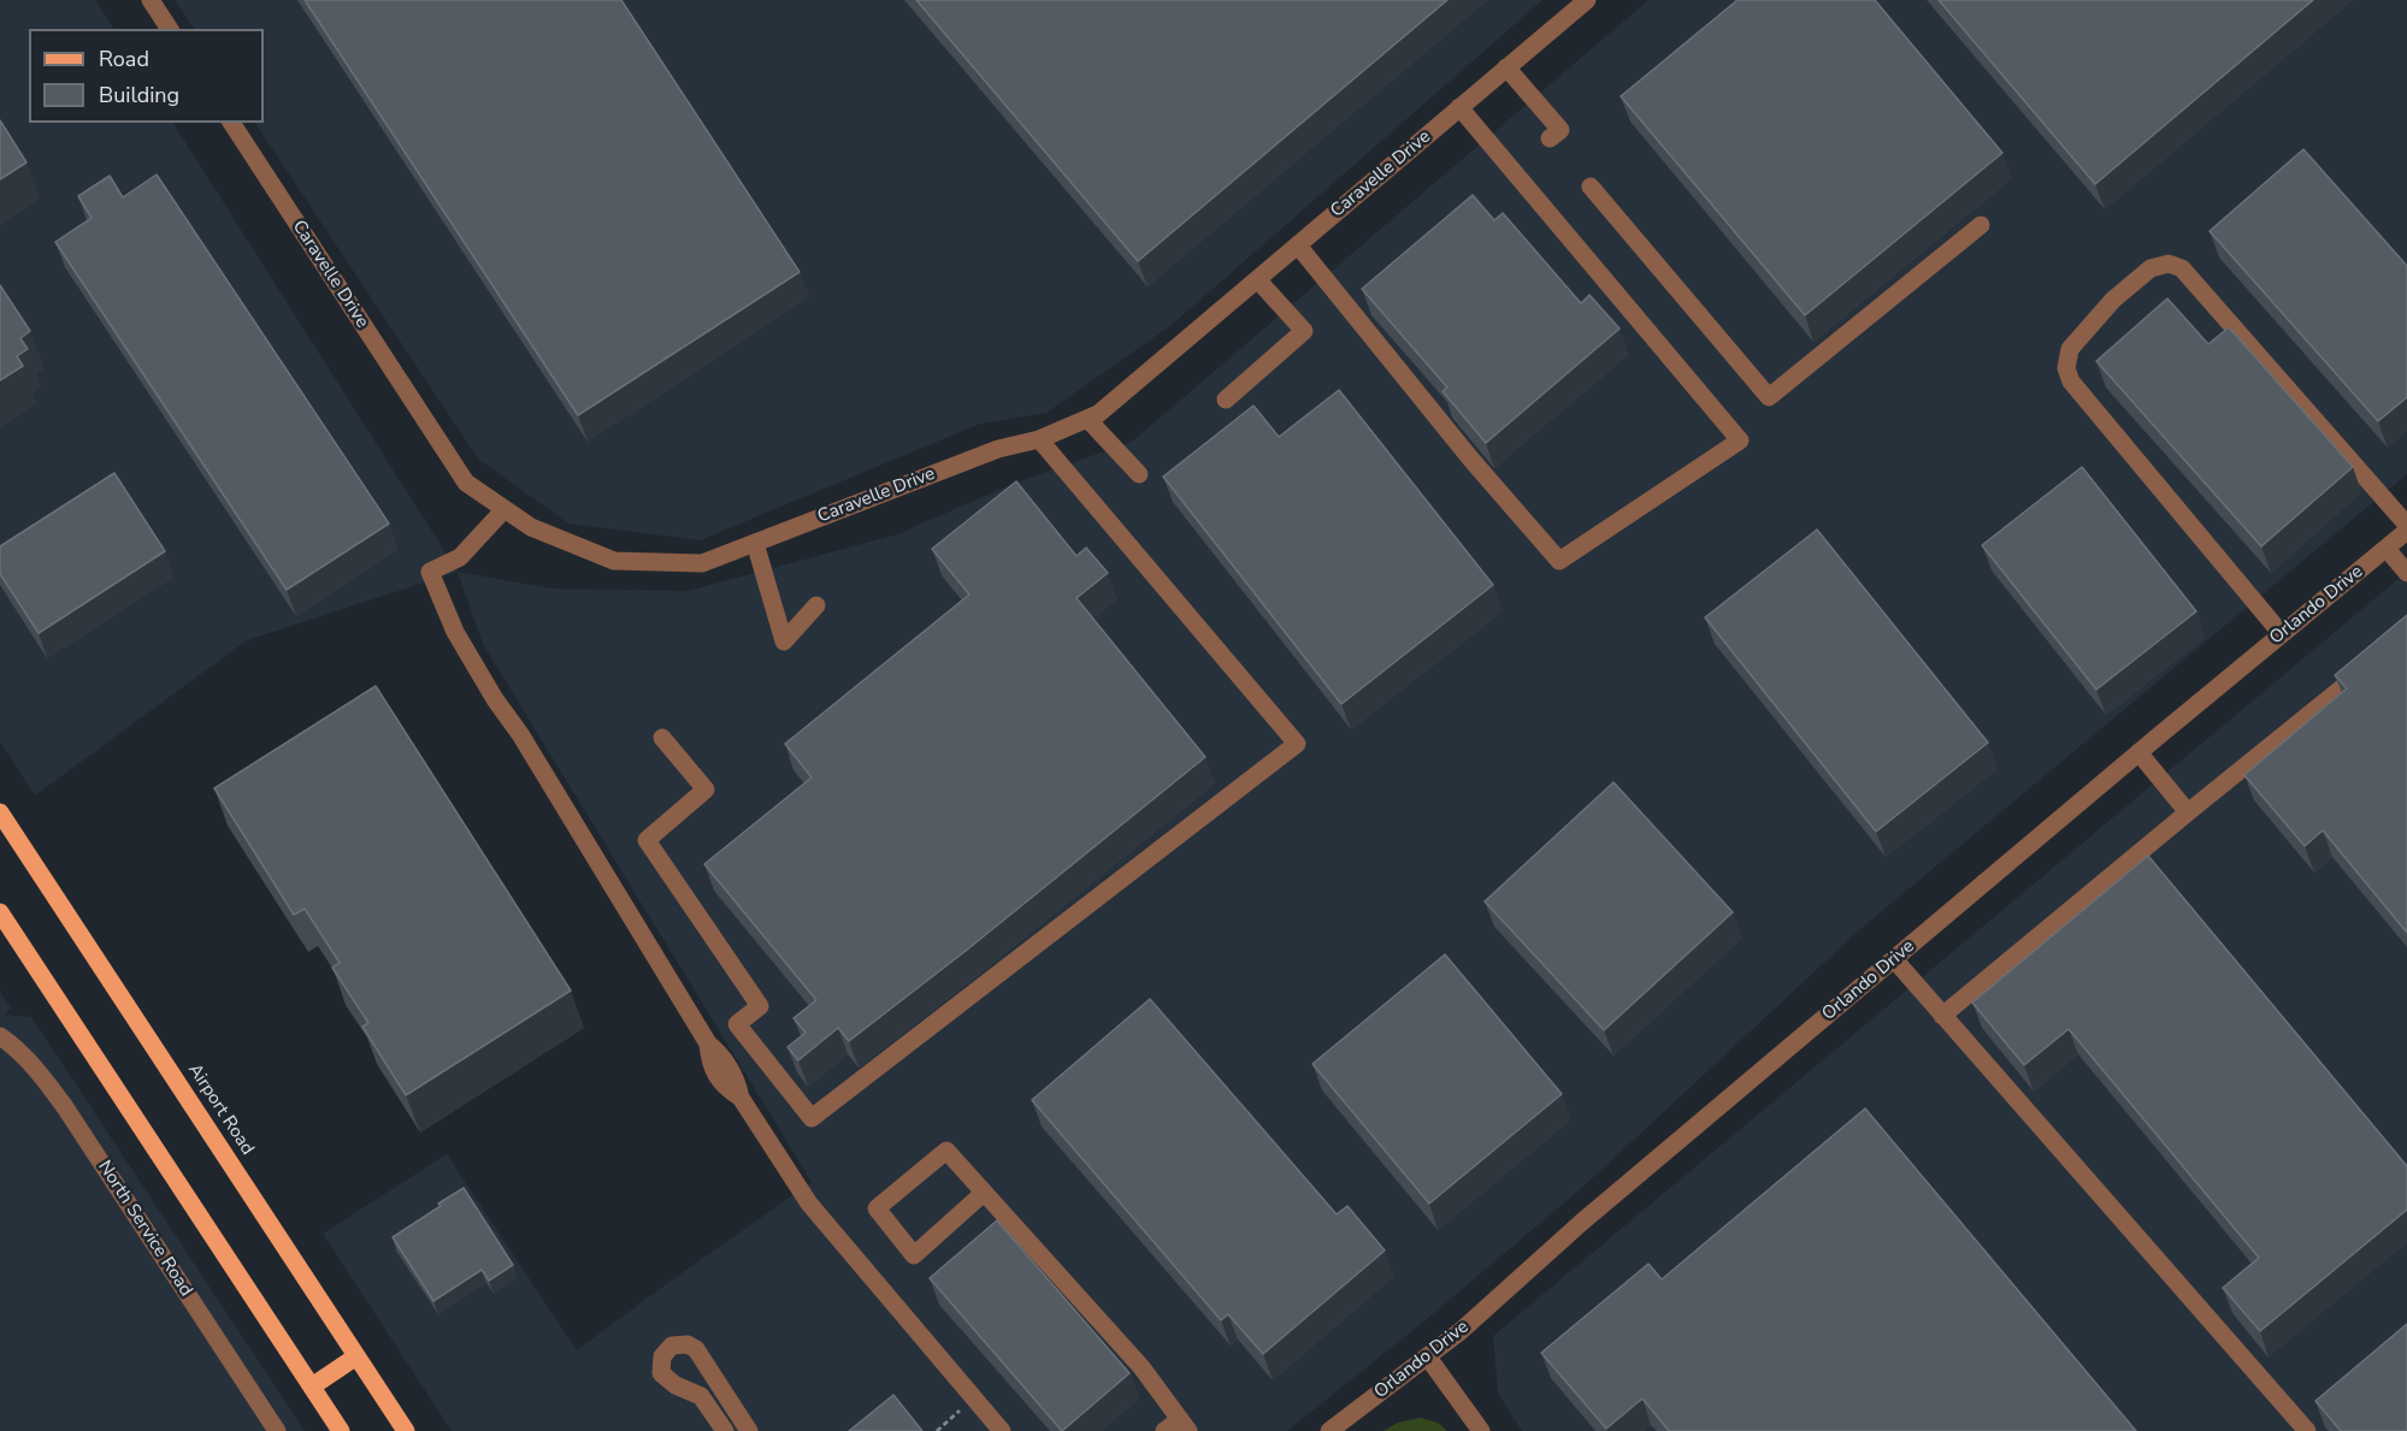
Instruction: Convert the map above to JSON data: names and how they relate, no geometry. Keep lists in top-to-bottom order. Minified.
{"streets":{"main road":["Airport Road"],"street":["Caravelle Drive","Orlando Drive","North Service Road"]},"legend":["Road","Building"]}
